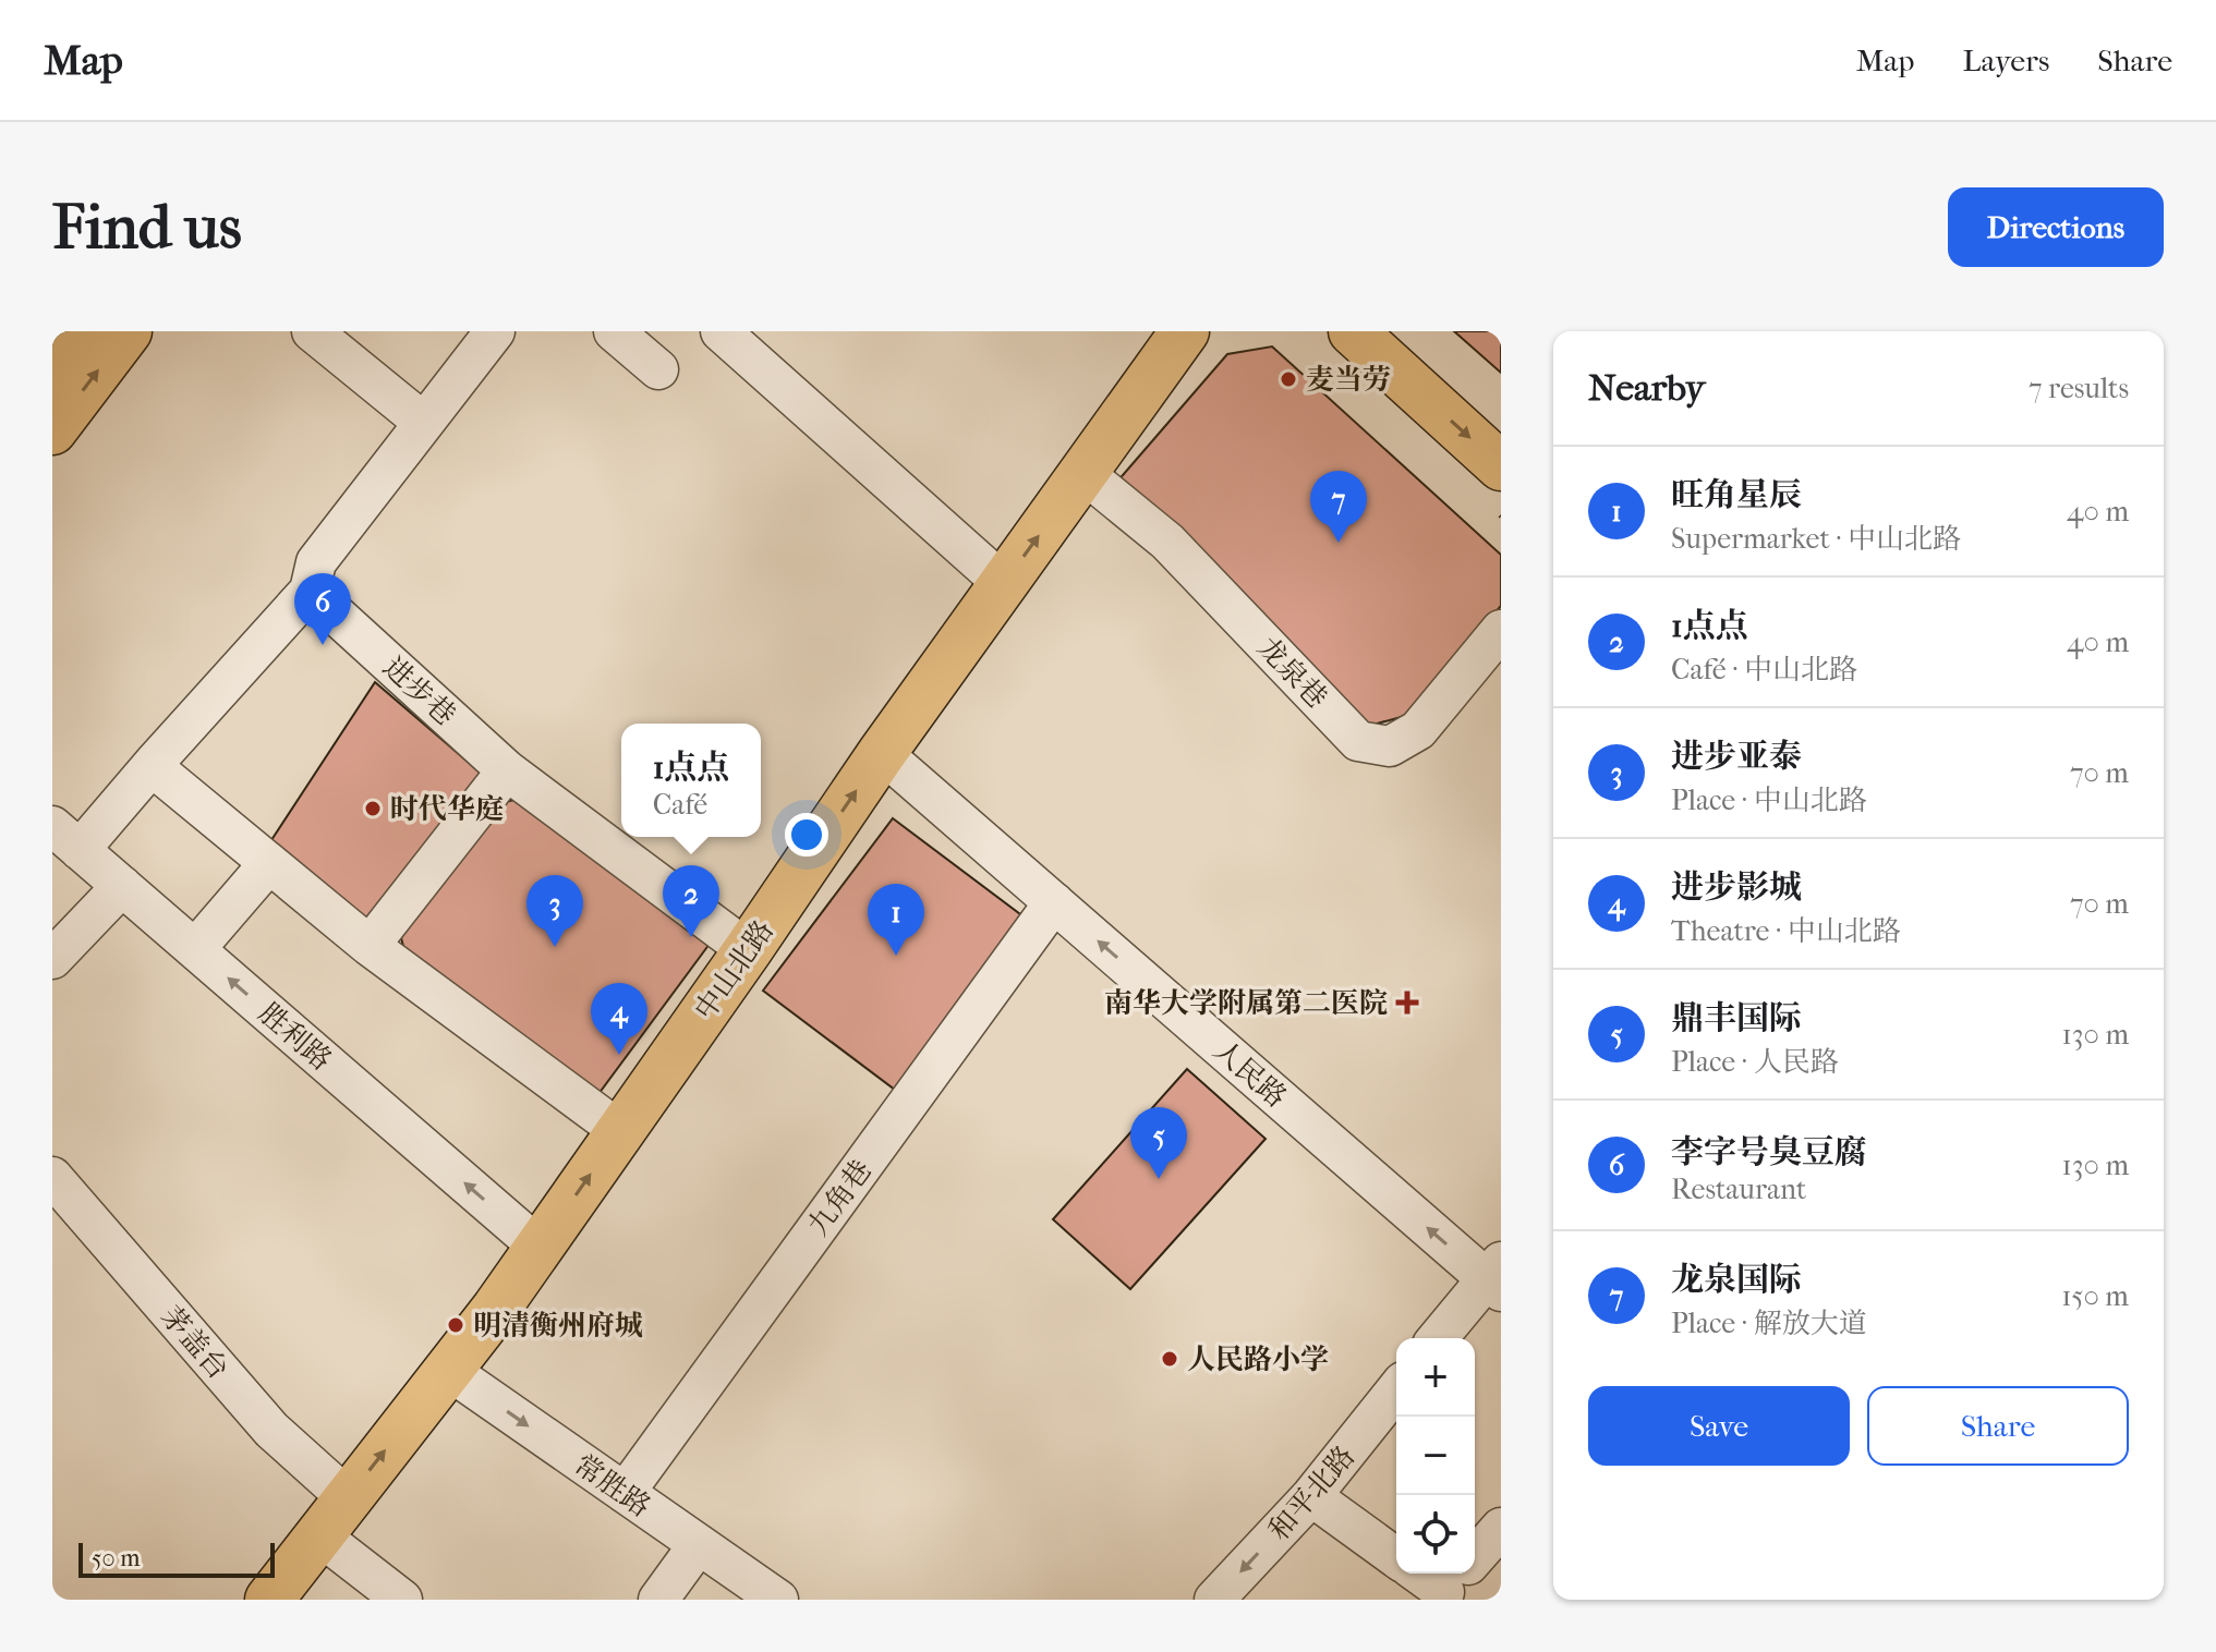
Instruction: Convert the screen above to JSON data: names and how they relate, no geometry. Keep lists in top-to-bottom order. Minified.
{"streets":{"main road":["中山北路"],"street":["龙泉巷","进步巷","胜利路","人民路","九角巷","茅盖台","常胜路","和平北路"]},"crossings":[["龙泉巷","中山北路"],["进步巷","中山北路"],["中山北路","胜利路"],["中山北路","人民路"],["中山北路","茅盖台"],["中山北路","常胜路"],["人民路","九角巷"],["九角巷","常胜路"]],"one_way":["中山北路","人民路","常胜路","和平北路"],"places":{"other":["麦当劳","时代华庭","明清衡州府城","人民路小学"],"health":["南华大学附属第二医院"]},"scale_bar":"50 m","page":{"header":"Map","nav":["Map","Layers","Share"],"buttons":["Directions",["Save","Share"]],"title":"Find us","heading":["Nearby","7 results"],"list":[{"mark":"1","name":"旺角星辰","note":"Supermarket · 中山北路","value":"40 m"},{"mark":"2","name":"1点点","note":"Café · 中山北路","value":"40 m"},{"mark":"3","name":"进步亚泰","note":"Place · 中山北路","value":"70 m"},{"mark":"4","name":"进步影城","note":"Theatre · 中山北路","value":"70 m"},{"mark":"5","name":"鼎丰国际","note":"Place · 人民路","value":"130 m"},{"mark":"6","name":"李字号臭豆腐","note":"Restaurant","value":"130 m"},{"mark":"7","name":"龙泉国际","note":"Place · 解放大道","value":"150 m"}],"pins":["7","6","2","3","1","4","5"],"popup":["1点点","Café"],"map_buttons":["+","−"],"scale":"50 m"}}
